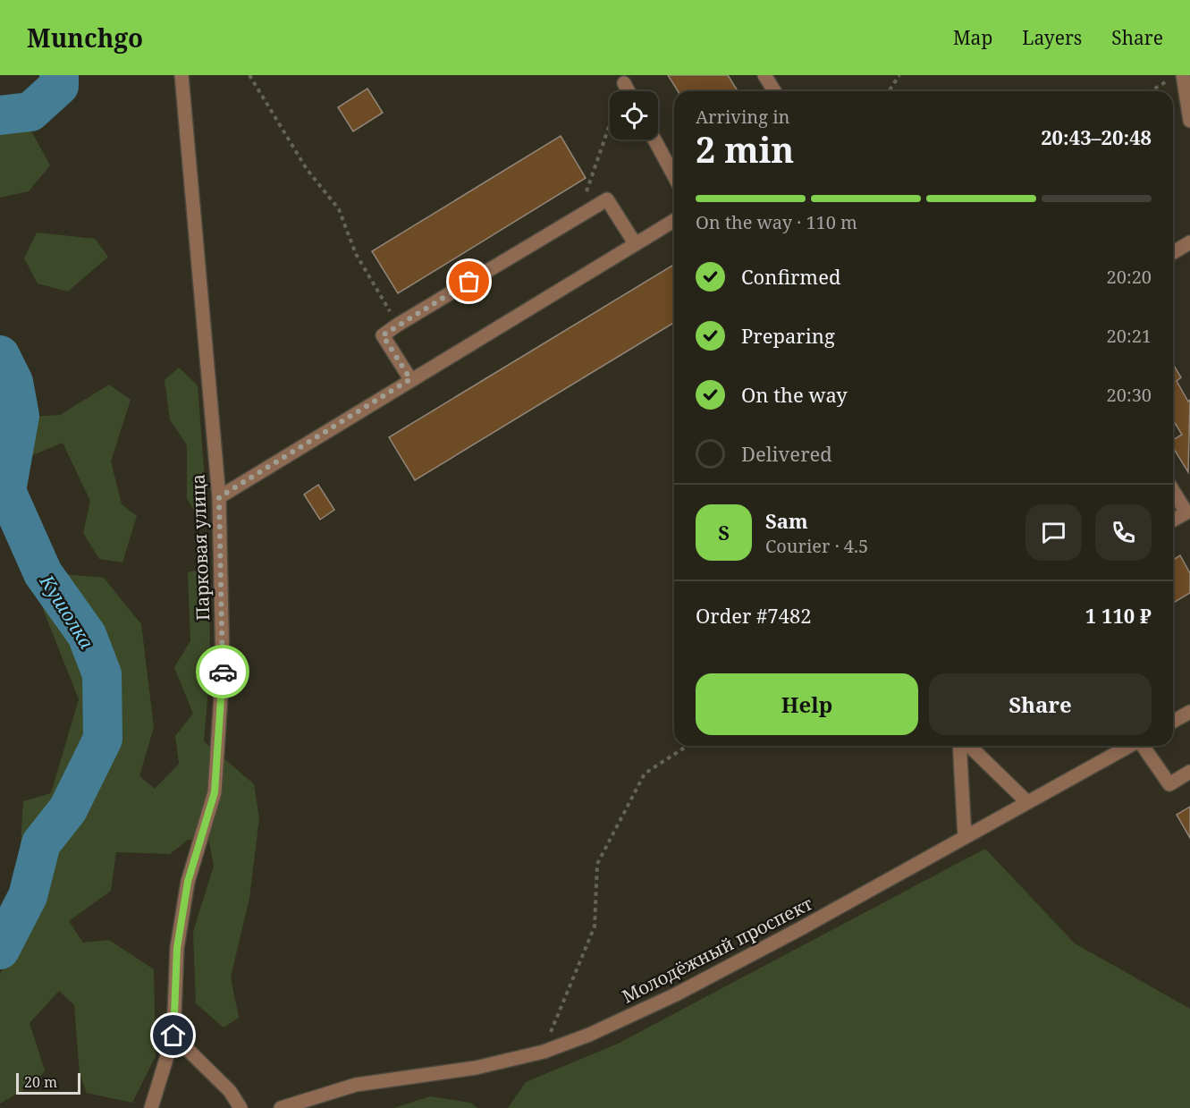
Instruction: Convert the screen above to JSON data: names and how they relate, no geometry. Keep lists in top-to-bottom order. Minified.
{"streets":{"street":["Парковая улица","Молодёжный проспект"]},"water":["Кушолка"],"scale_bar":"20 m","page":{"header":"Munchgo","nav":["Map","Layers","Share"],"heading":["2 min","Arriving in","20:43–20:48"],"panel":["Sam","Courier · 4.5","Order #7482","1 110 ₽"],"bar":"On the way · 110 m","list":[["Confirmed","20:20"],["Preparing","20:21"],["On the way","20:30"],"Delivered"],"round":"S","buttons":["Help","Share"],"scale":"20 m"}}
